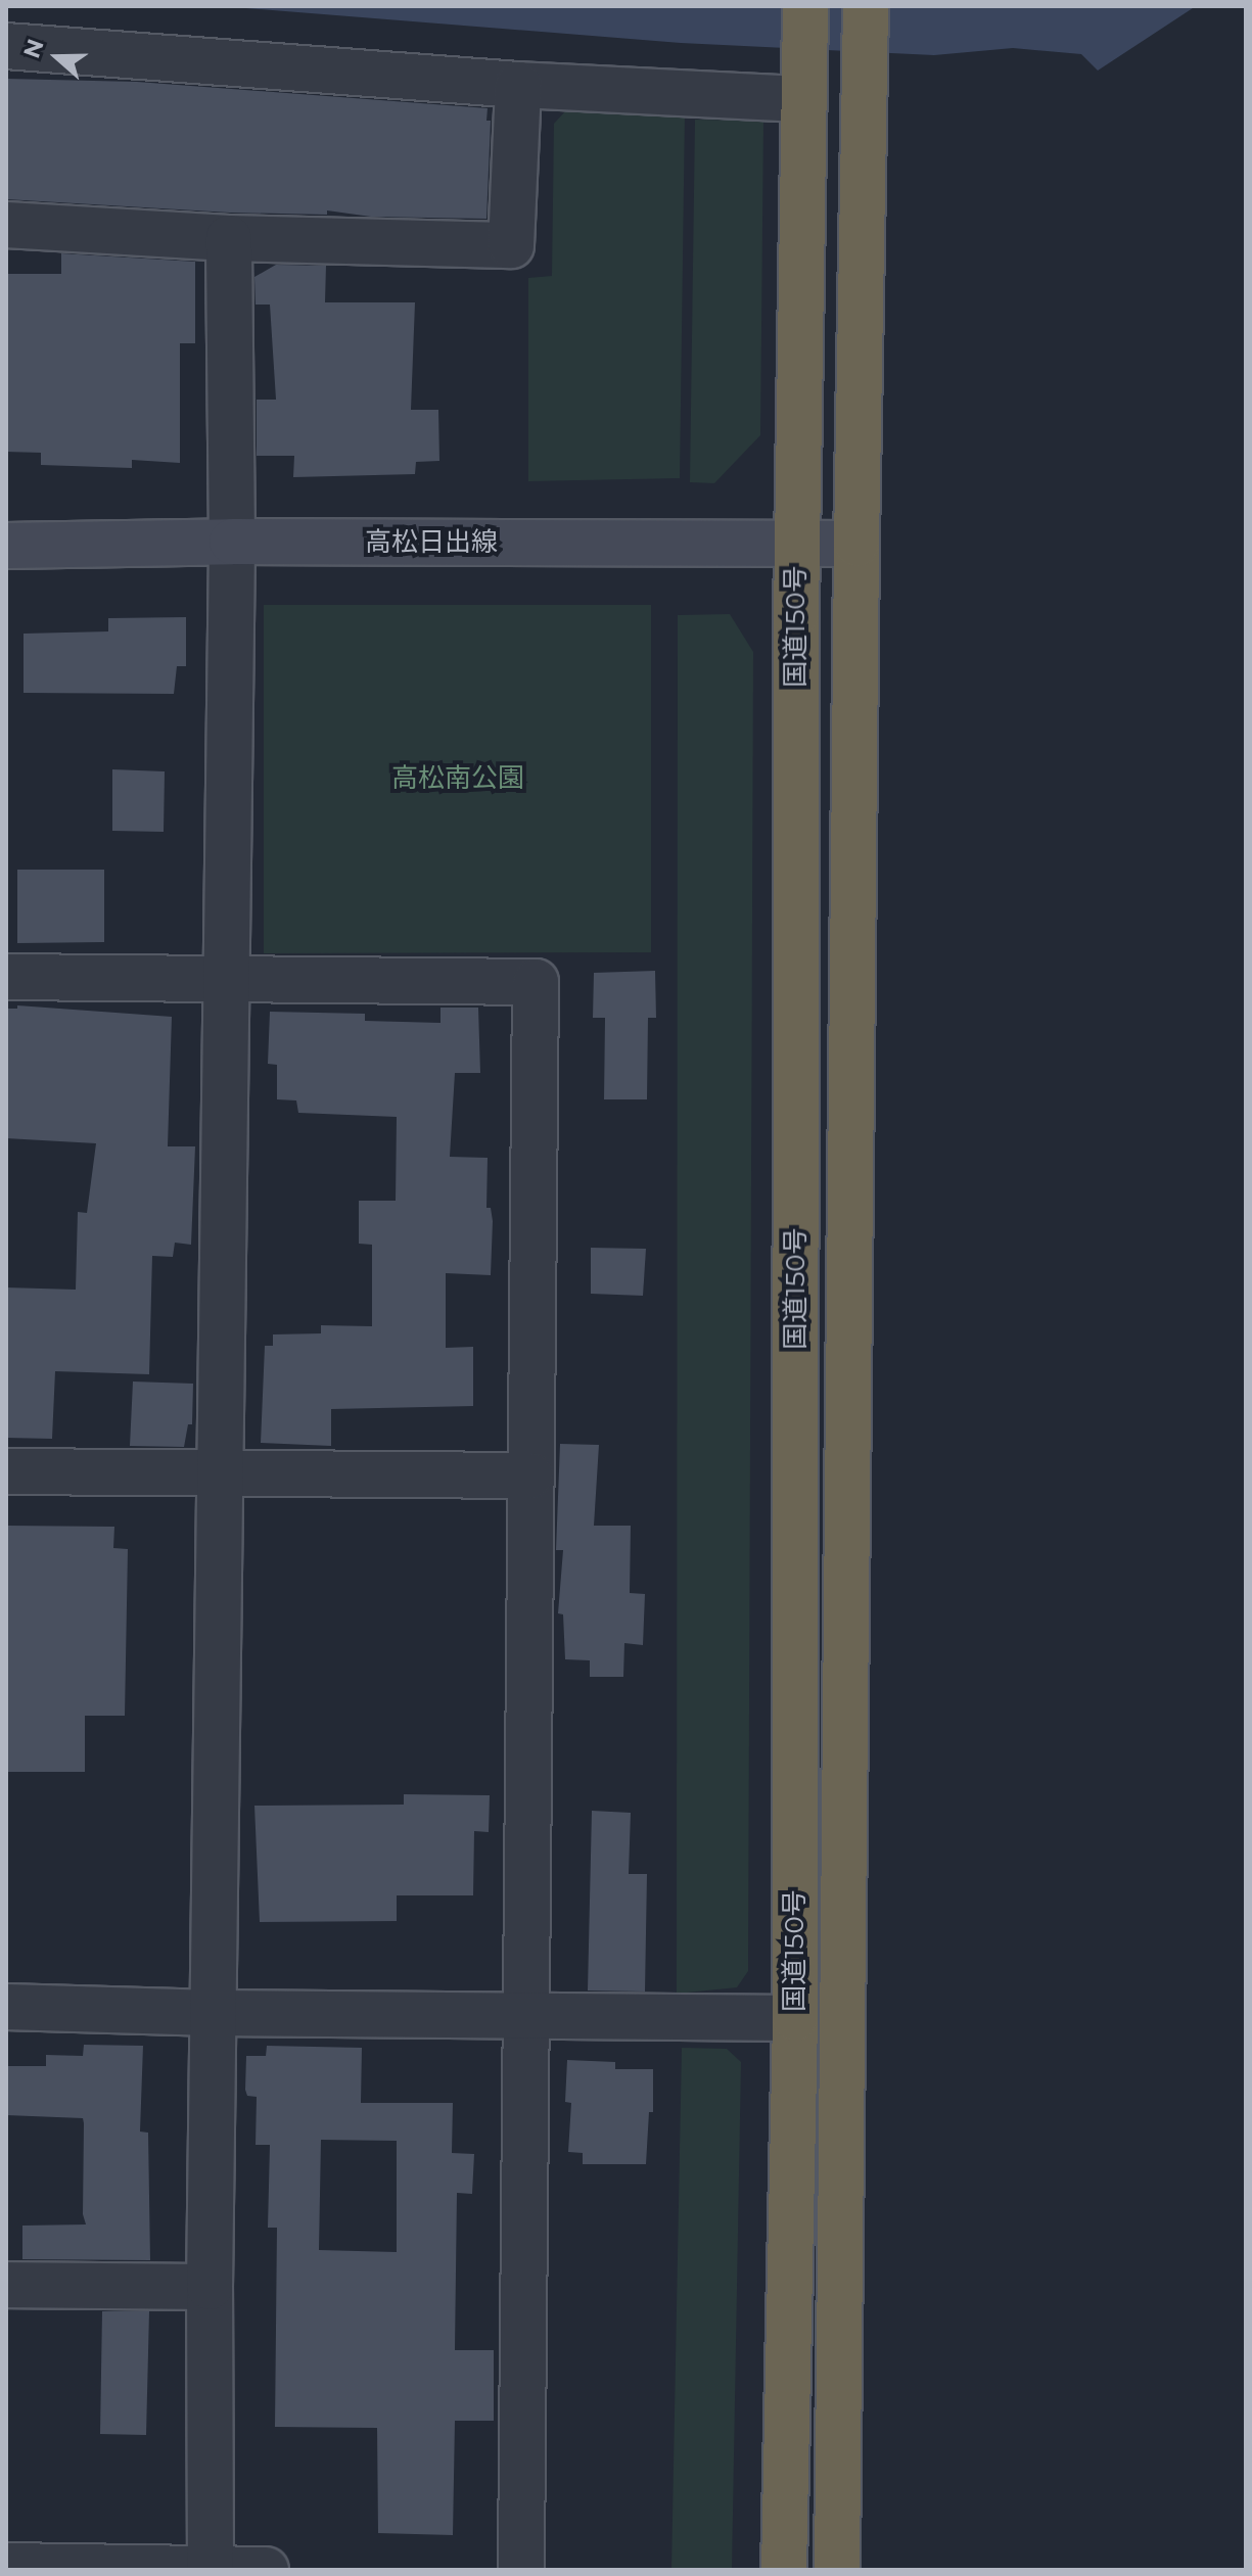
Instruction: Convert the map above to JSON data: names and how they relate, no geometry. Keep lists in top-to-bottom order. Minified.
{"streets":{"highway":["国道150号"],"main road":["高松日出線"]},"crossings":[["高松日出線","国道150号"]],"parks":["高松南公園"],"north":"left"}
